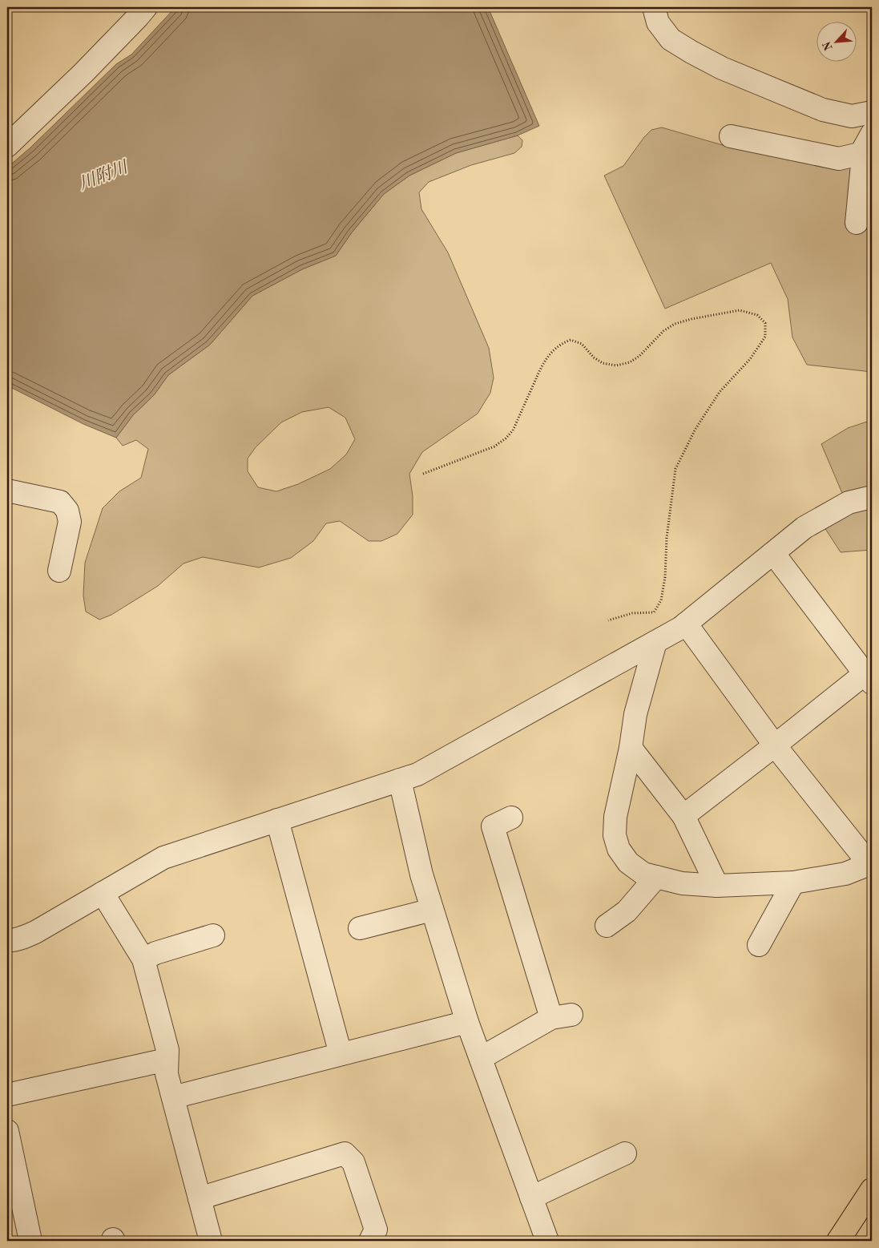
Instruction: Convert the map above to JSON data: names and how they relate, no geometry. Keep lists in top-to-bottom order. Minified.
{"water":["川附川"],"north":"bottom left"}
